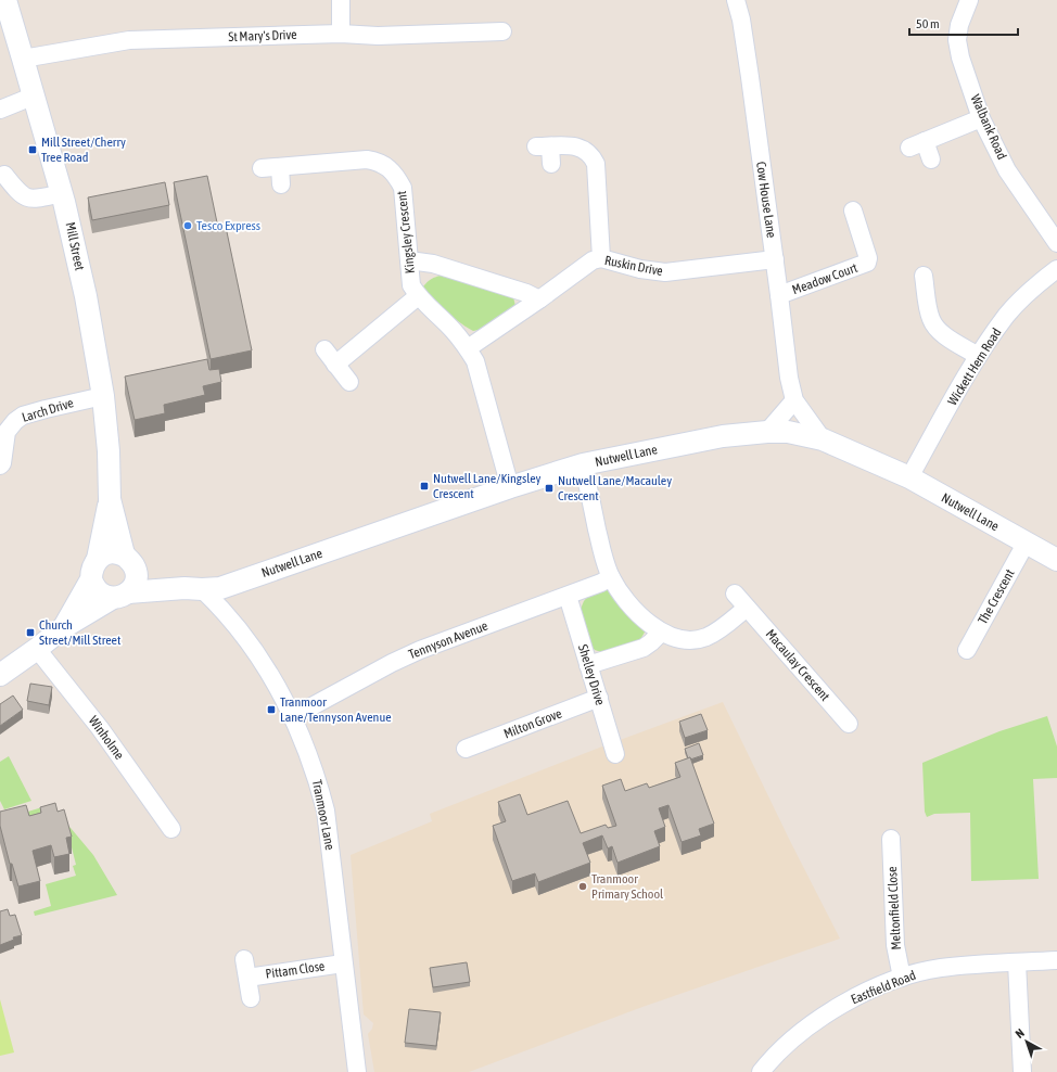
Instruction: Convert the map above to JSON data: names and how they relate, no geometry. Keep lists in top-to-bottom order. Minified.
{"streets":{"street":["St Mary's Drive","Walbank Road","Cow House Lane","Kingsley Crescent","Mill Street","Ruskin Drive","Meadow Court","Wickett Hern Road","Larch Drive","Nutwell Lane","The Crescent","Tennyson Avenue","Macaulay Crescent","Shelley Drive","Milton Grove","Winholme","Tranmoor Lane","Meltonfield Close","Pittam Close","Eastfield Road"]},"crossings":[["St Mary's Drive","Mill Street"],["Cow House Lane","Ruskin Drive"],["Cow House Lane","Meadow Court"],["Cow House Lane","Nutwell Lane"],["Kingsley Crescent","Ruskin Drive"],["Kingsley Crescent","Nutwell Lane"],["Mill Street","Larch Drive"],["Mill Street","Nutwell Lane"],["Wickett Hern Road","Nutwell Lane"],["Nutwell Lane","The Crescent"],["Nutwell Lane","Tranmoor Lane"],["Tennyson Avenue","Shelley Drive"],["Tennyson Avenue","Tranmoor Lane"],["Shelley Drive","Milton Grove"],["Tranmoor Lane","Pittam Close"],["Meltonfield Close","Eastfield Road"]],"places":{"transit":["Mill Street/Cherry Tree Road","Nutwell Lane/Kingsley Crescent","Nutwell Lane/Macauley Crescent","Church Street/Mill Street","Tranmoor Lane/Tennyson Avenue"],"other":["Tesco Express","Tranmoor Primary School"]},"scale_bar":"50 m","north":"top left"}
